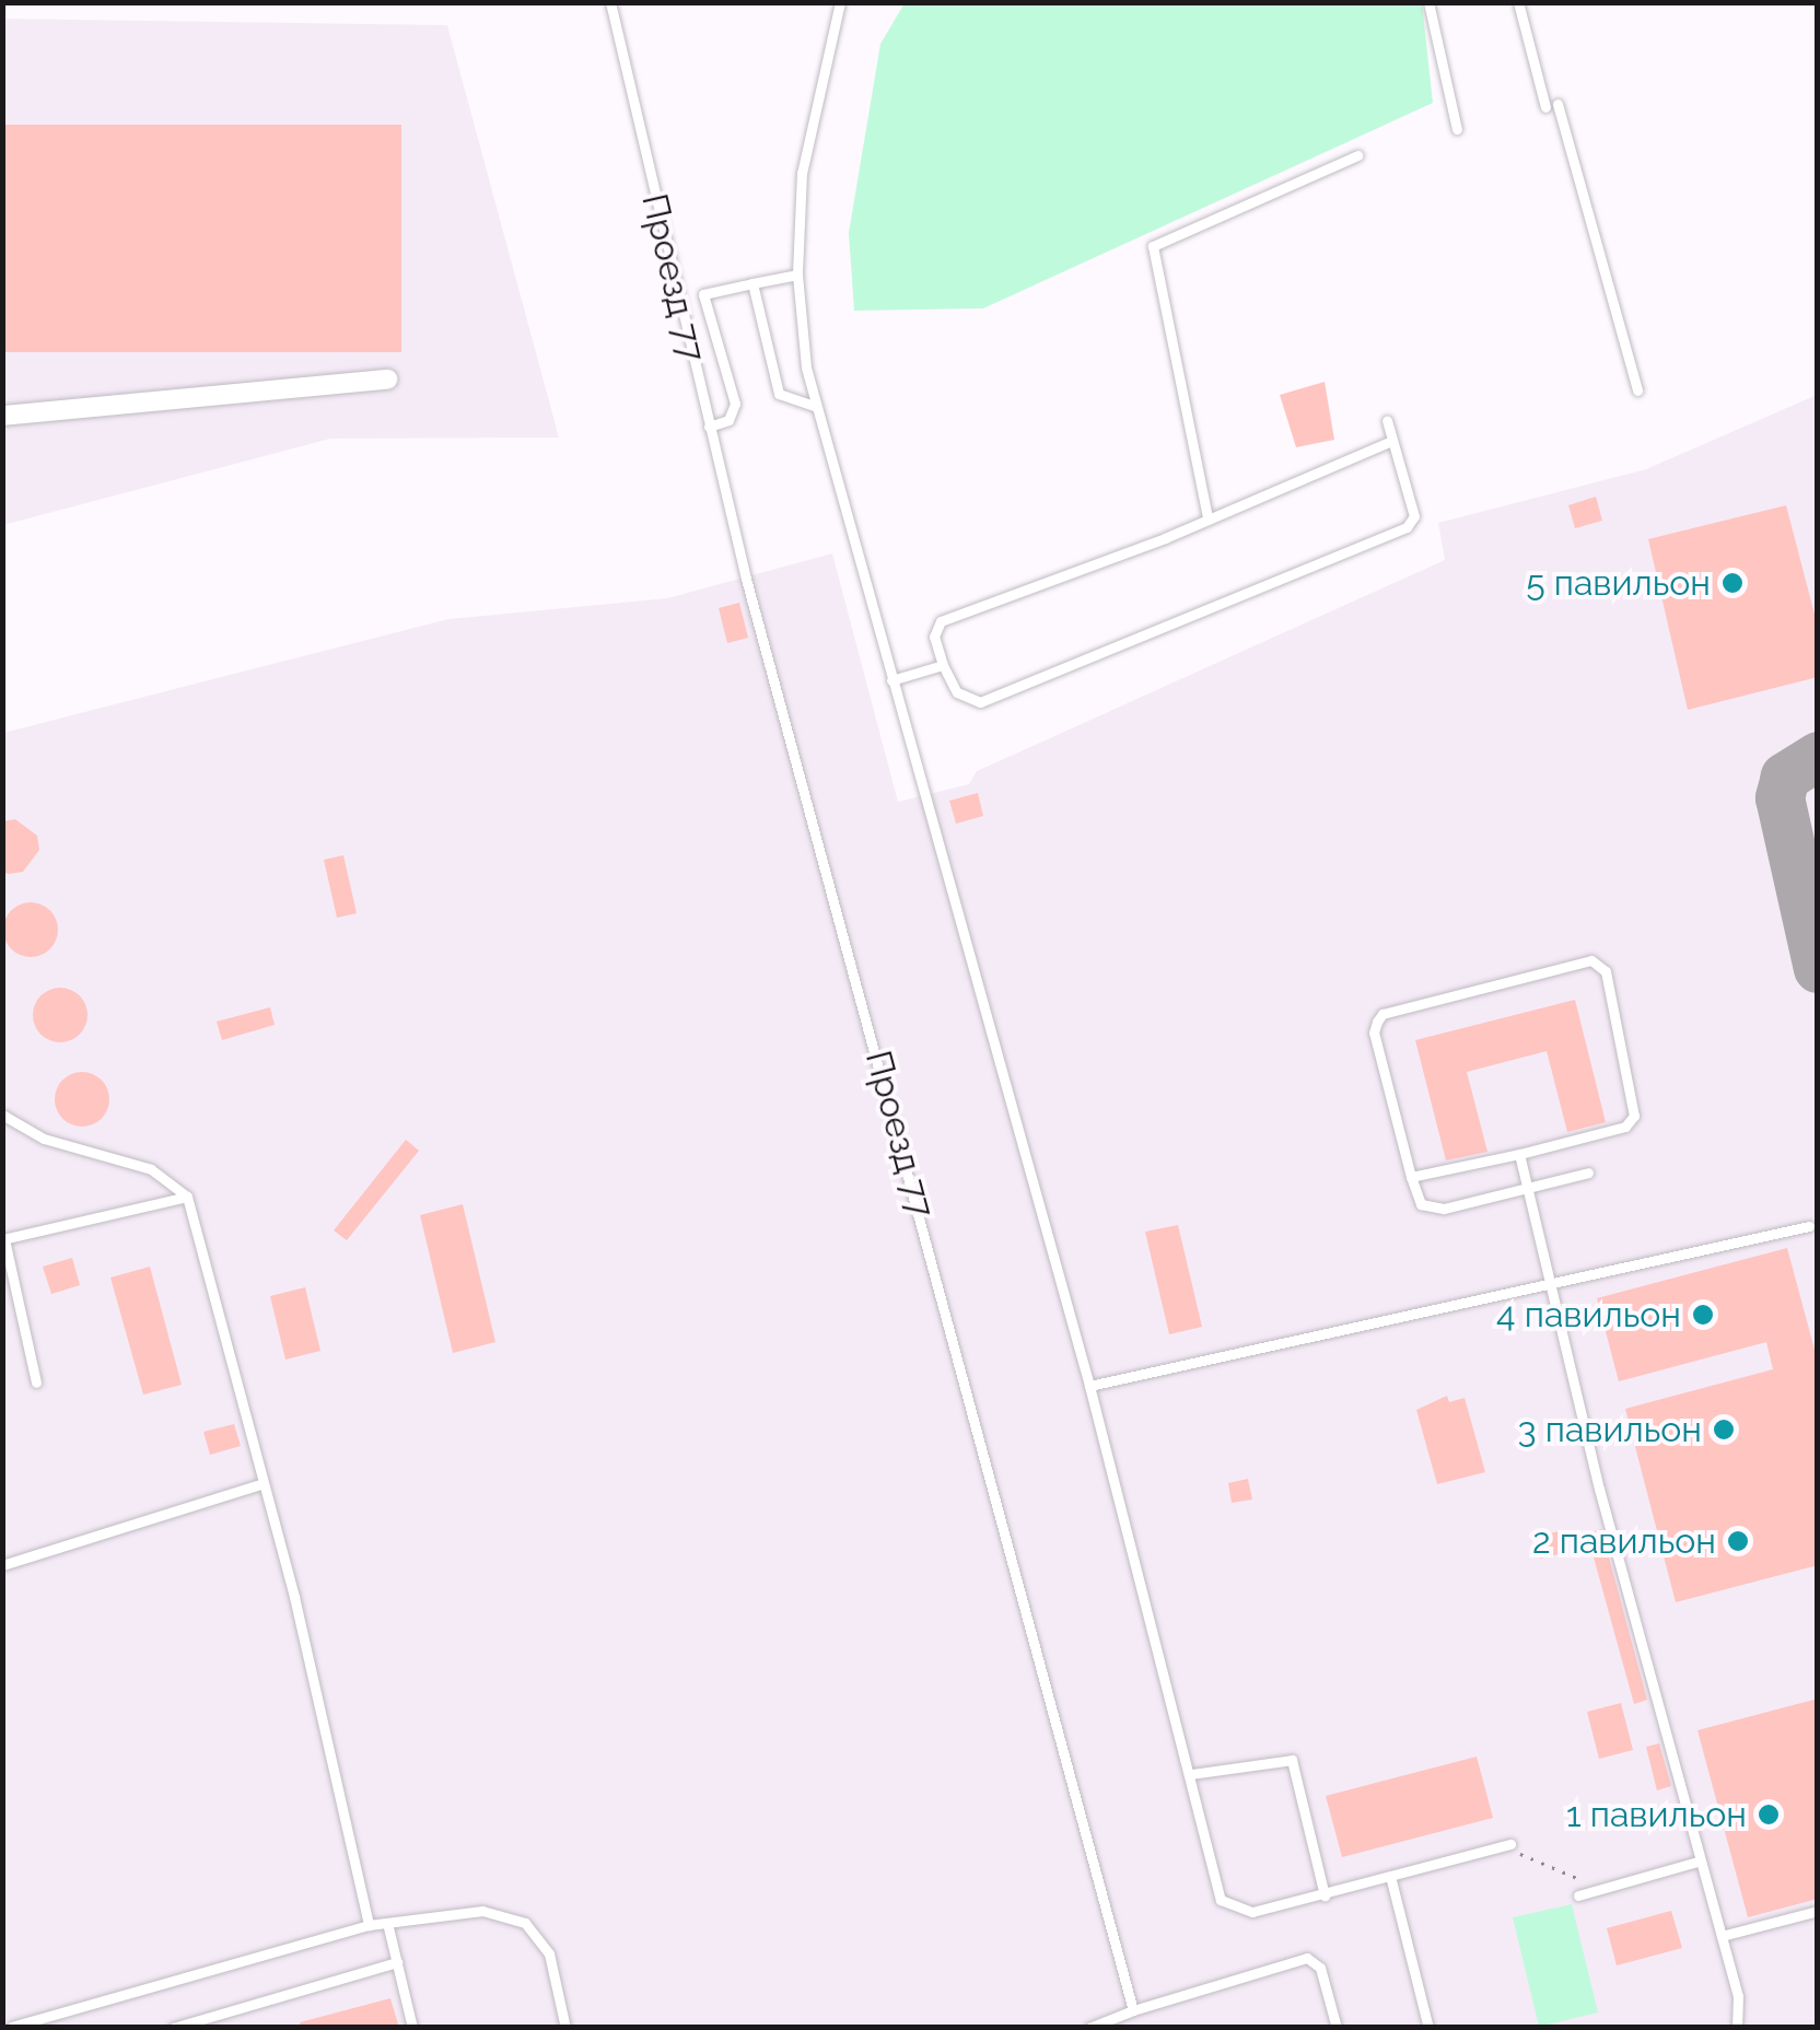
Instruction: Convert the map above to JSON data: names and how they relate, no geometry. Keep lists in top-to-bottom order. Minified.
{"streets":{"lane":["Проезд 77"]},"places":["5 павильон","4 павильон","3 павильон","2 павильон","1 павильон"]}
